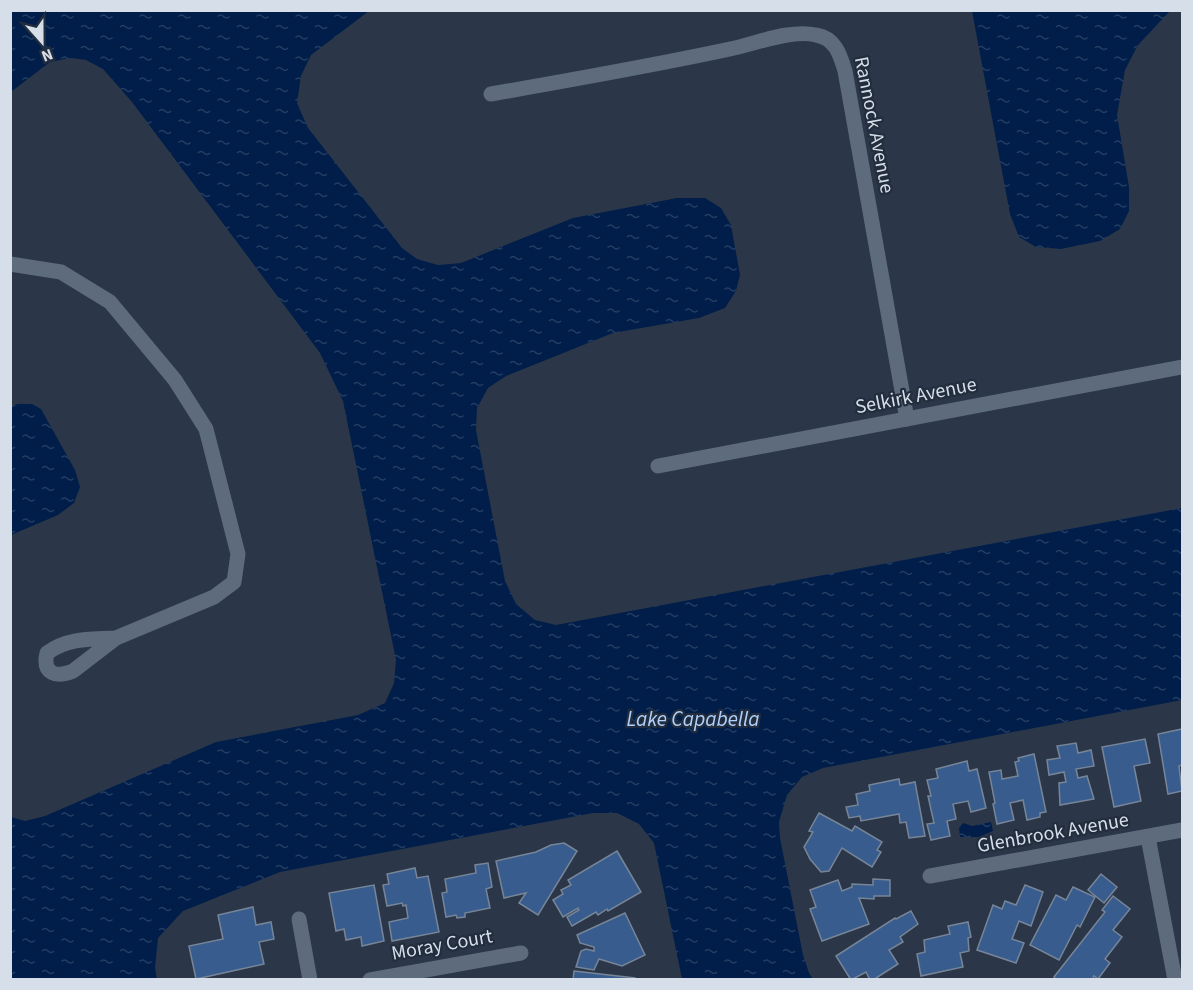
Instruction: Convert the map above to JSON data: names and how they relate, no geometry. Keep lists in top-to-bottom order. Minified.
{"streets":{"street":["Rannock Avenue","Selkirk Avenue","Glenbrook Avenue","Moray Court"]},"crossings":[["Rannock Avenue","Selkirk Avenue"]],"water":["Lake Capabella"],"north":"bottom"}
